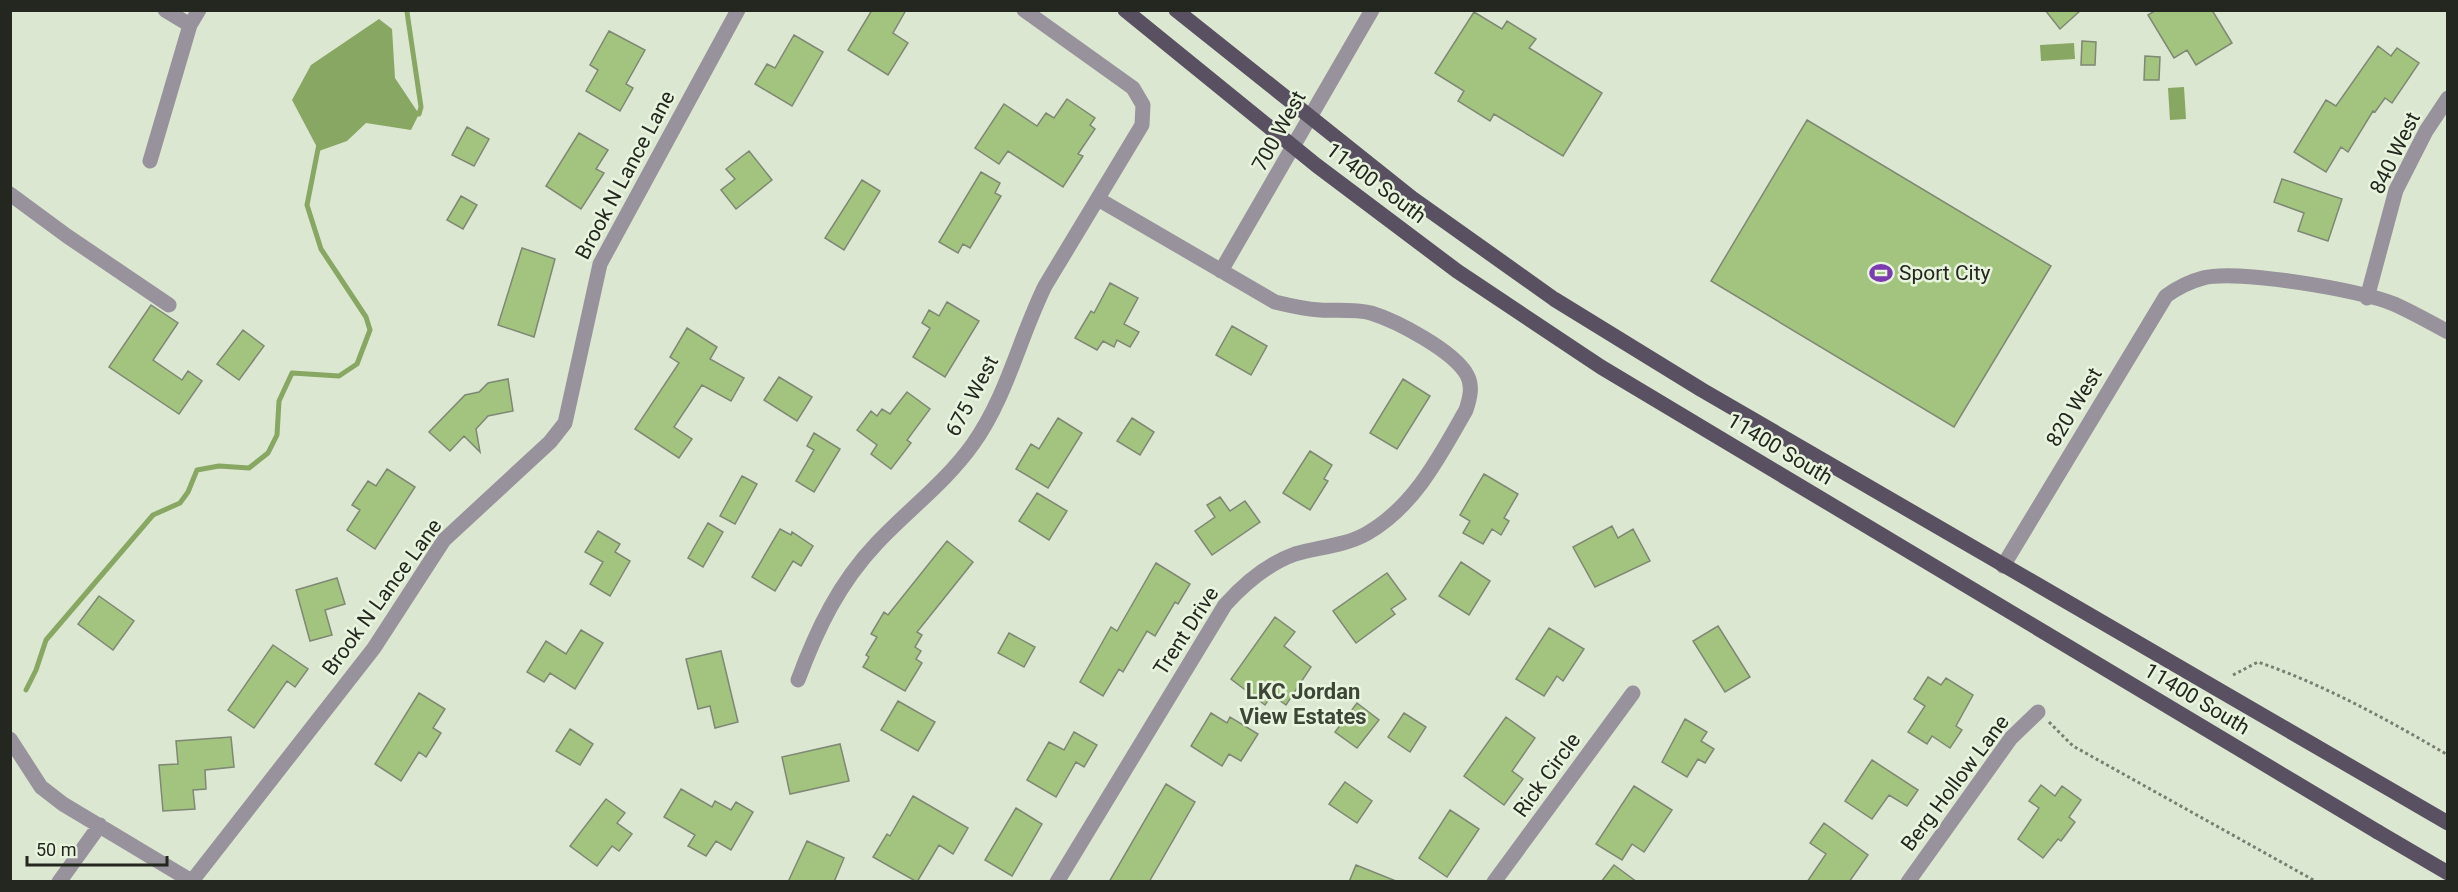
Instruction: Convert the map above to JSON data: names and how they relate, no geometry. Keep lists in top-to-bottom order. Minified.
{"streets":{"main road":["11400 South"],"street":["700 West","840 West","Brook N Lance Lane","675 West","820 West","Trent Drive","Rick Circle","Berg Hollow Lane"]},"crossings":[["700 West","11400 South"],["700 West","Trent Drive"],["840 West","820 West"],["11400 South","820 West"],["675 West","Trent Drive"]],"districts":["LKC Jordan View Estates"],"places":{"sports":["Sport City"]},"scale_bar":"50 m"}
